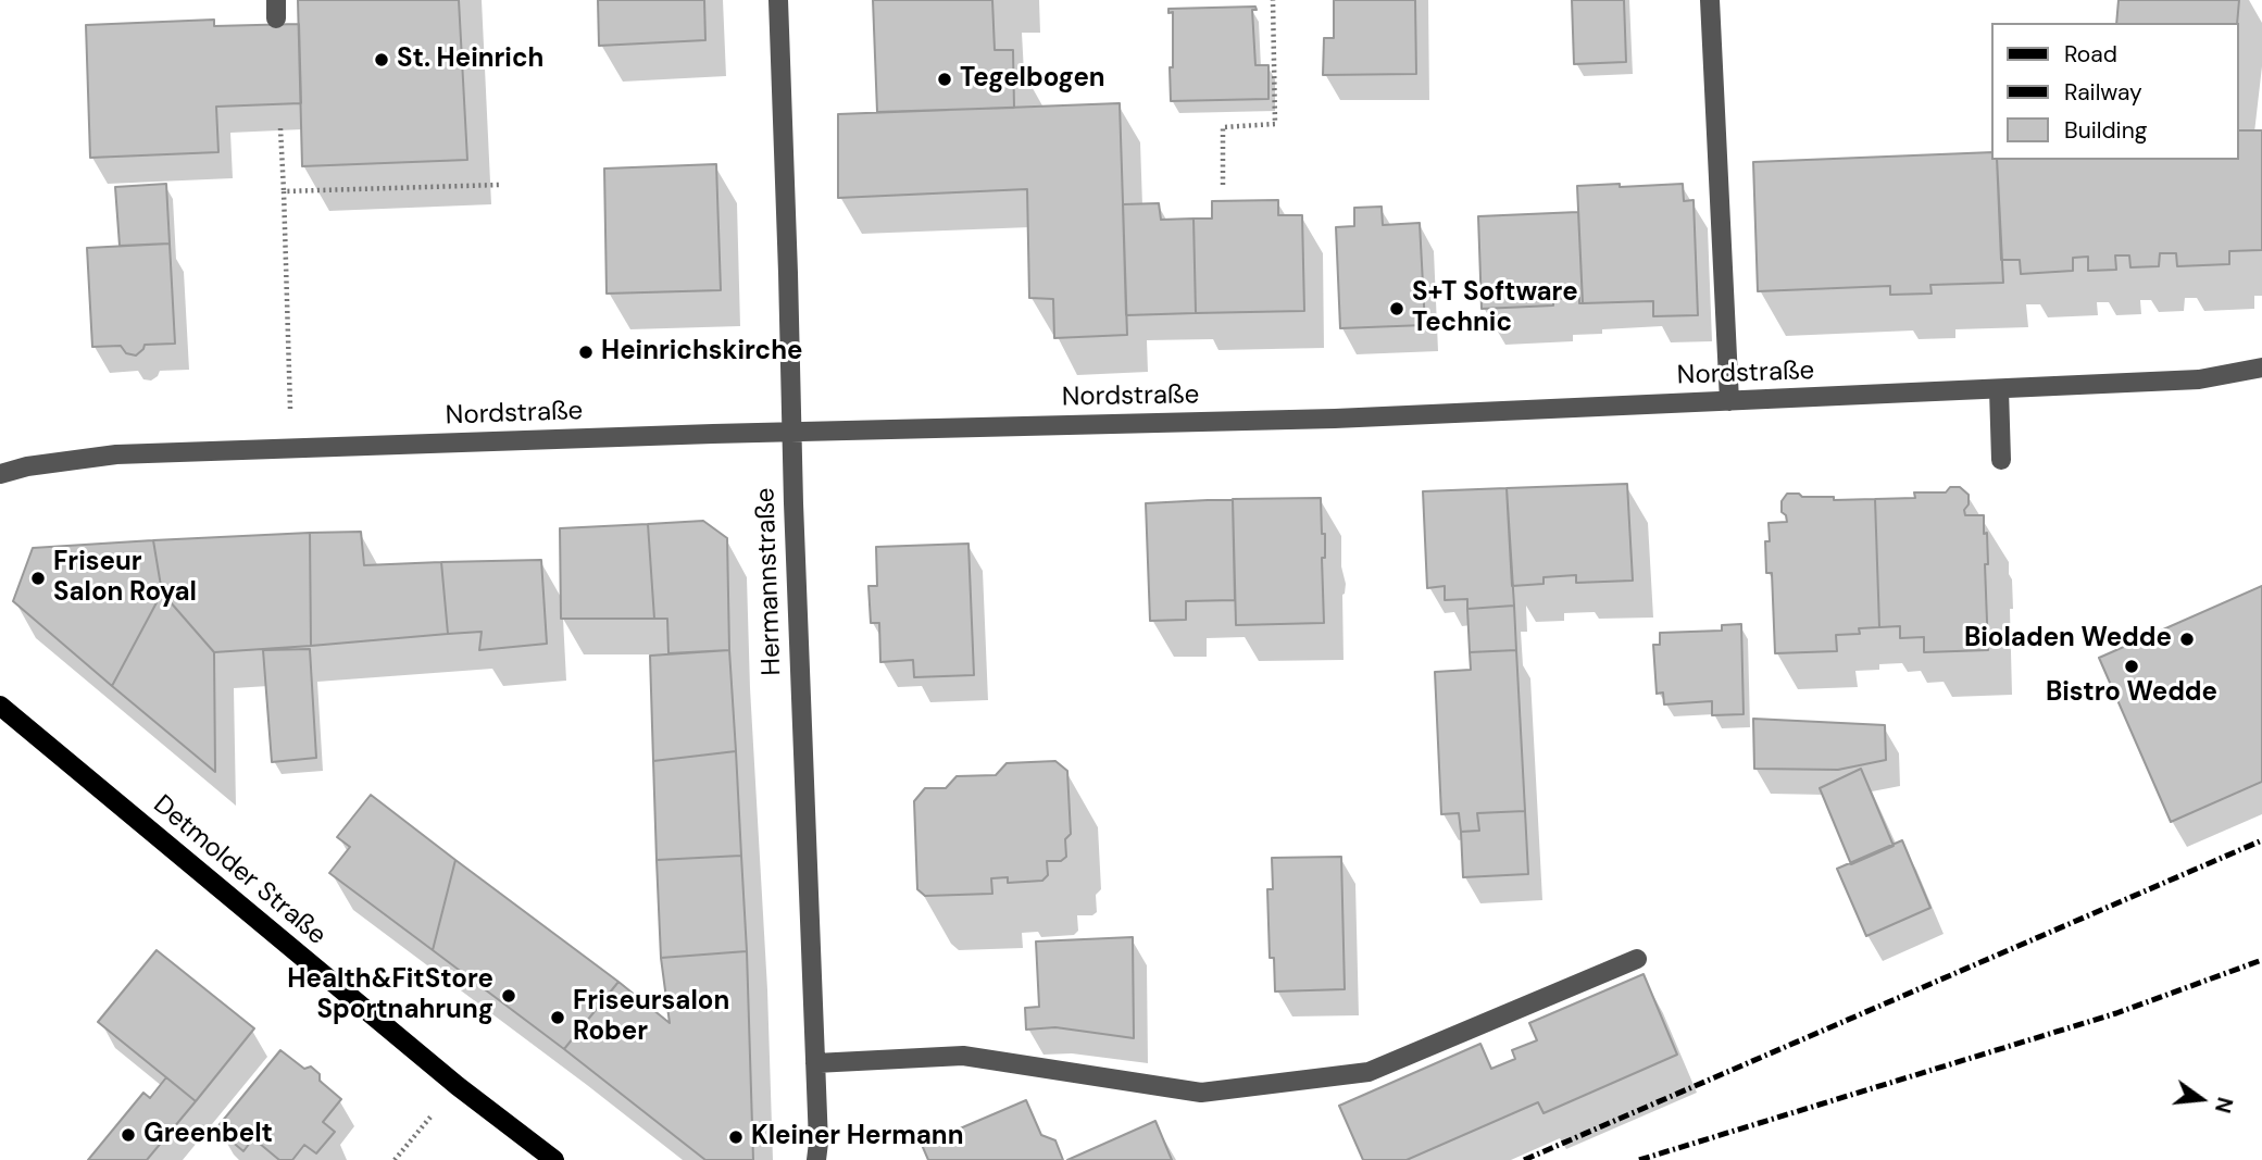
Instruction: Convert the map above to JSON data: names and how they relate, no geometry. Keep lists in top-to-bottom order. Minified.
{"streets":{"main road":["Detmolder Straße"],"street":["Nordstraße","Hermannstraße"]},"crossings":[["Nordstraße","Hermannstraße"]],"places":["St. Heinrich","Tegelbogen","S+T Software Technic","Heinrichskirche","Friseur Salon Royal","Bioladen Wedde","Bistro Wedde","Health&FitStore Sportnahrung","Friseursalon Rober","Greenbelt","Kleiner Hermann"],"legend":["Road","Railway","Building"],"north":"right"}
